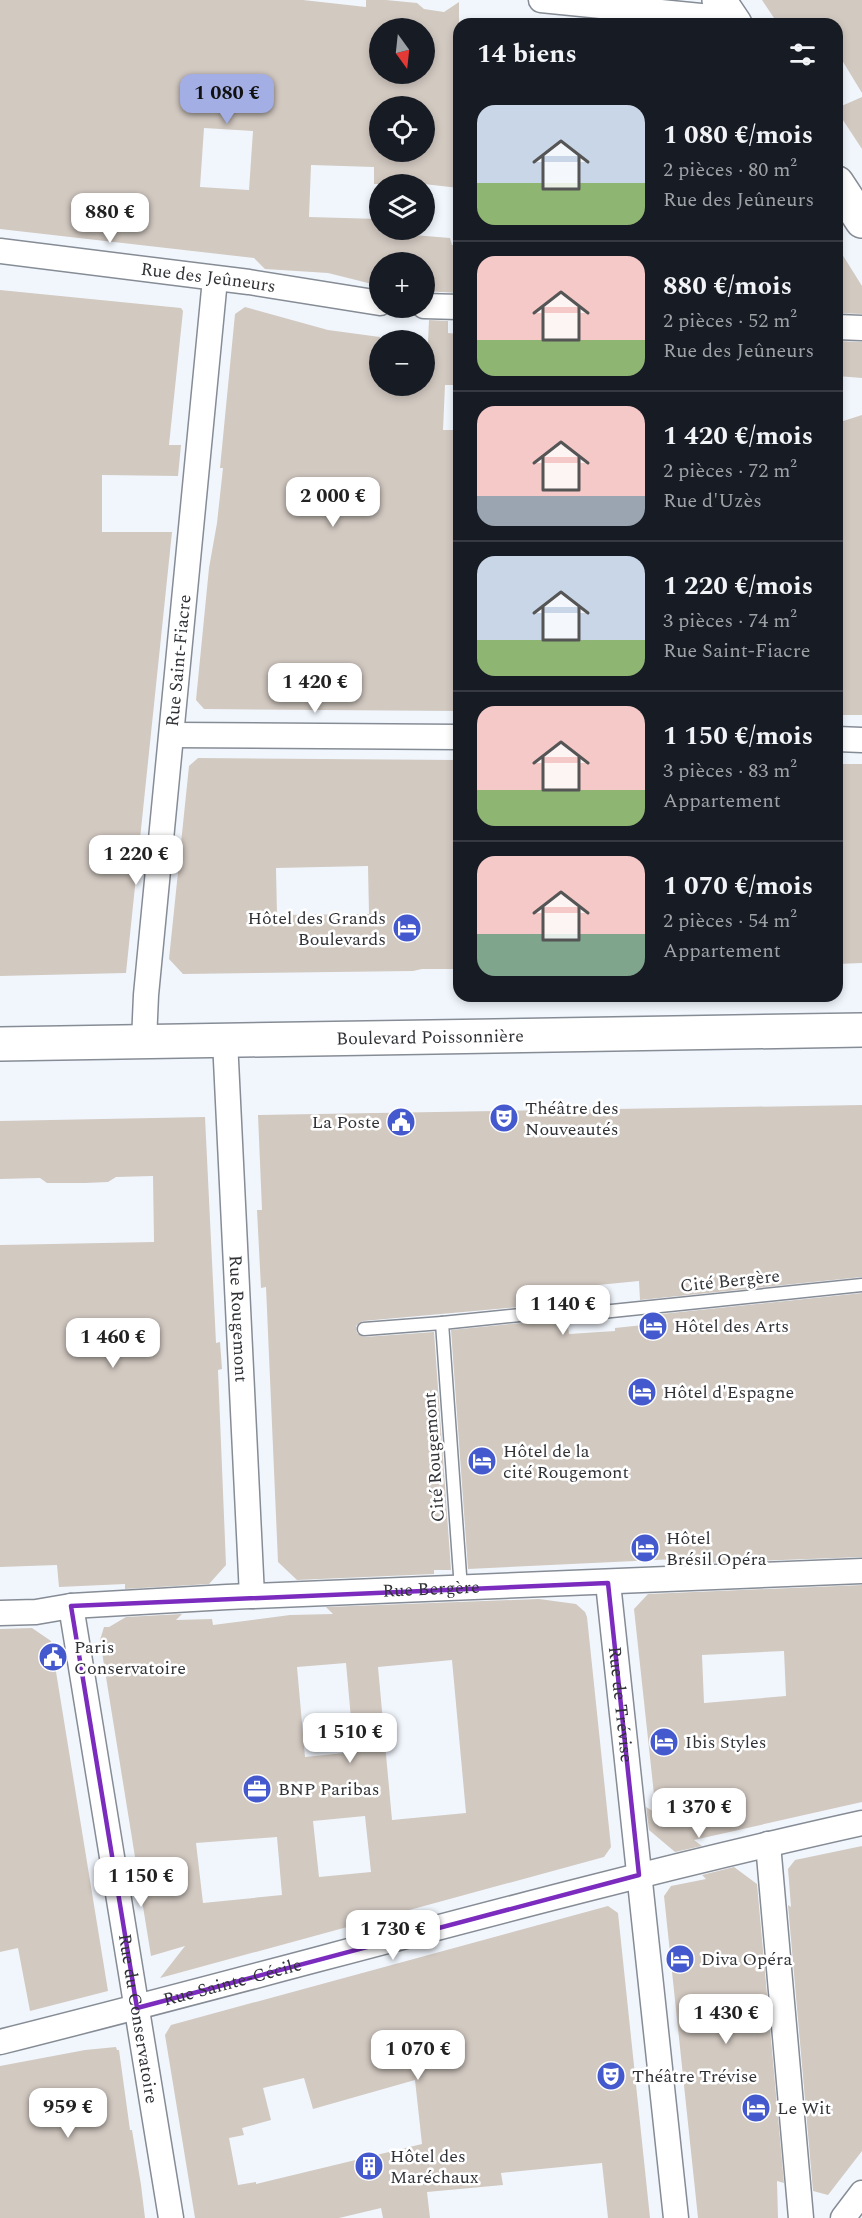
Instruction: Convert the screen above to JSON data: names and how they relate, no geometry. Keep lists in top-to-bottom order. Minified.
{"streets":{"main road":["Boulevard Poissonnière"],"street":["Rue des Jeûneurs","Rue Saint-Fiacre","Rue Rougemont","Rue Bergère","Rue de Trévise","Rue Sainte-Cécile","Rue du Conservatoire"],"lane":["Cité Bergère","Cité Rougemont"]},"crossings":[["Rue des Jeûneurs","Rue Saint-Fiacre"],["Rue Saint-Fiacre","Boulevard Poissonnière"],["Boulevard Poissonnière","Rue Rougemont"],["Rue Rougemont","Rue Bergère"],["Cité Rougemont","Rue Bergère"],["Rue Bergère","Rue de Trévise"],["Rue Bergère","Rue du Conservatoire"],["Rue de Trévise","Rue Sainte-Cécile"],["Rue Sainte-Cécile","Rue du Conservatoire"]],"places":{"hotel":["Hôtel des Grands Boulevards","Hôtel des Arts","Hôtel d'Espagne","Hôtel de la cité Rougemont","Hôtel Brésil Opéra","Ibis Styles","Diva Opéra","Le Wit"],"theatre":["Théâtre des Nouveautés","Théâtre Trévise"],"public building":["La Poste","Paris Conservatoire"],"office":["BNP Paribas"],"building":["Hôtel des Maréchaux"]},"north":"bottom","page":{"map_buttons":["+","−"],"heading":"14 biens","price":["1 080 €","880 €","2 000 €","1 420 €","1 220 €","1 140 €","1 460 €","1 510 €","1 370 €","1 150 €","1 730 €","1 430 €","1 070 €","959 €"],"list":[{"name":"1 080 €/mois","note":"2 pièces · 80 m² · Rue des Jeûneurs"},{"name":"880 €/mois","note":"2 pièces · 52 m² · Rue des Jeûneurs"},{"name":"1 420 €/mois","note":"2 pièces · 72 m² · Rue d'Uzès"},{"name":"1 220 €/mois","note":"3 pièces · 74 m² · Rue Saint-Fiacre"},{"name":"1 150 €/mois","note":"3 pièces · 83 m² · Appartement"},{"name":"1 070 €/mois","note":"2 pièces · 54 m² · Appartement"}]}}
